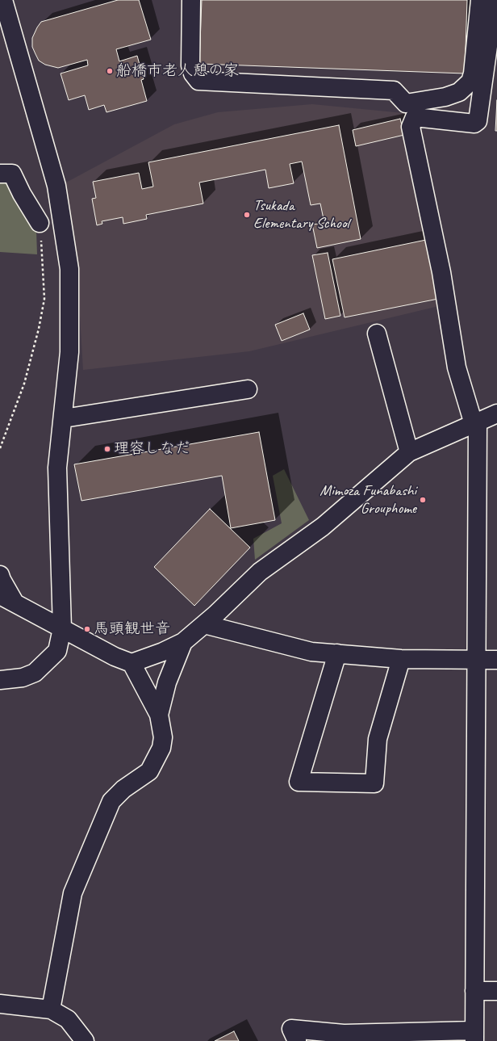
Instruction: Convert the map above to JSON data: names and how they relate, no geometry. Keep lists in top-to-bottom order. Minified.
{"places":["船橋市老人憩の家","Tsukada Elementary School","理容しなだ","Mimoza Funabashi Grouphome","馬頭観世音"]}
